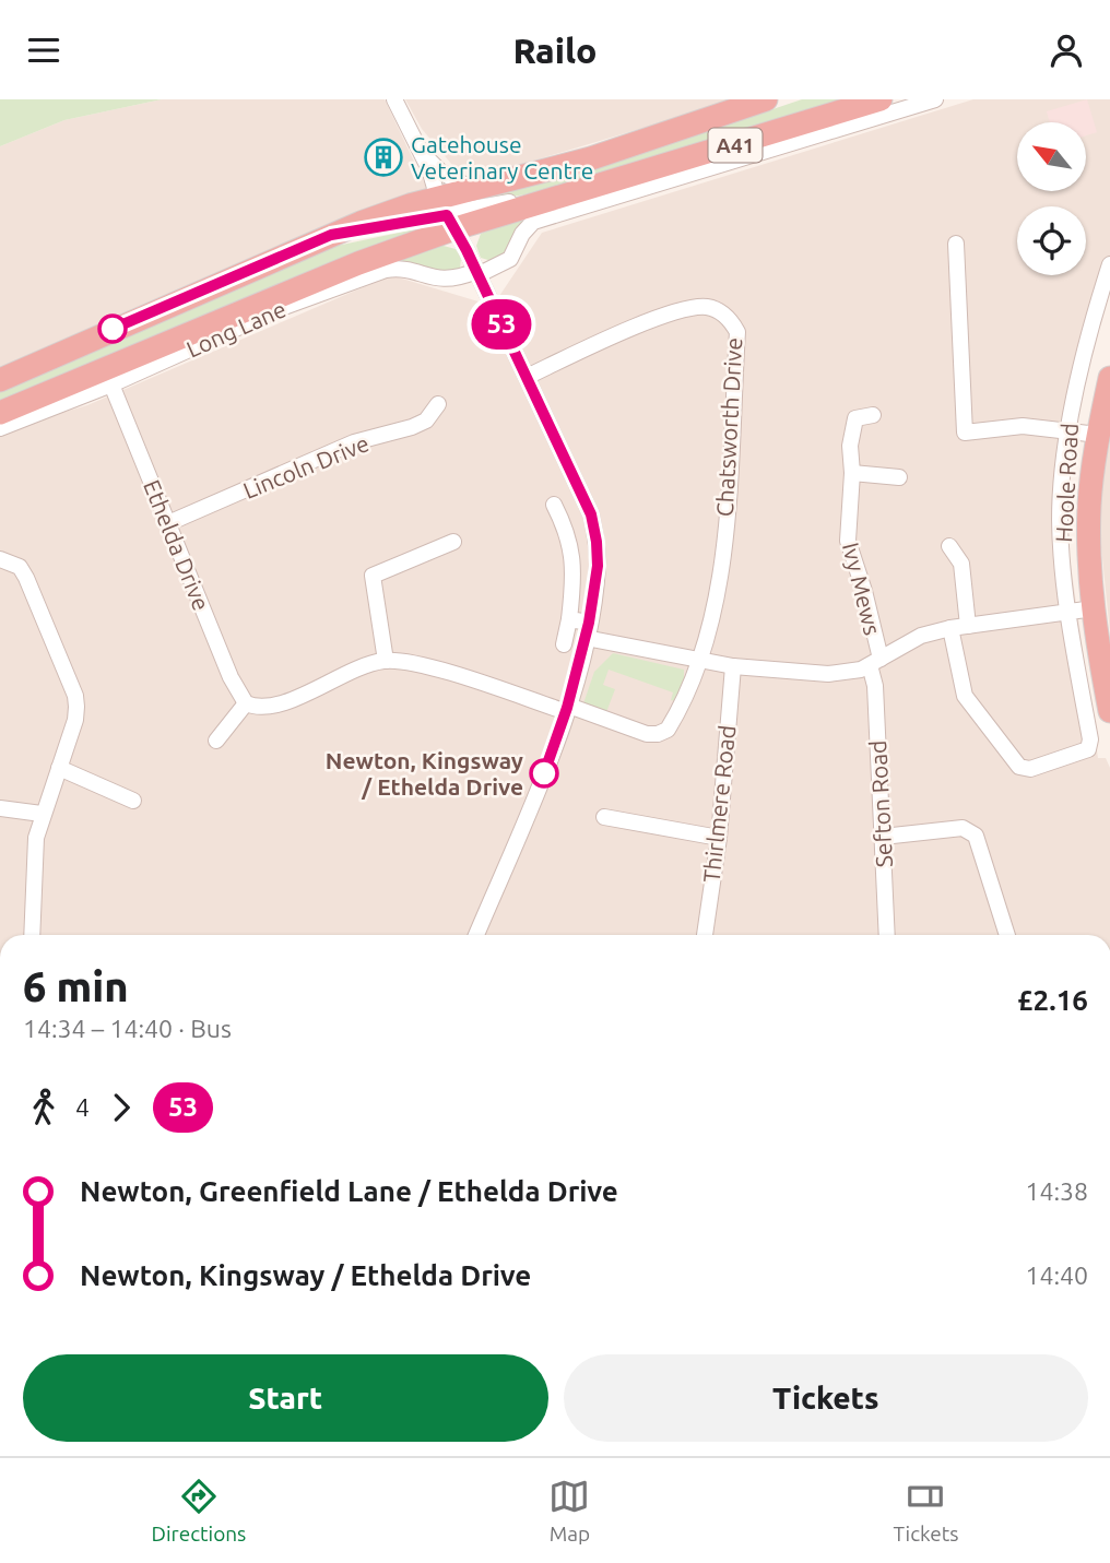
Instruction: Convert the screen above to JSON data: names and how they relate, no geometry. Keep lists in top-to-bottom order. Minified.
{"streets":{"highway":["A41","Long Lane","Hoole Road"],"street":["Chatsworth Drive","Lincoln Drive","Ethelda Drive","Ivy Mews","Thirlmere Road","Sefton Road"]},"crossings":[["A41","Long Lane"],["Long Lane","Ethelda Drive"],["Lincoln Drive","Ethelda Drive"],["Ivy Mews","Sefton Road"]],"places":{"building":["Gatehouse Veterinary Centre"],"other":["Newton, Kingsway / Ethelda Drive"]},"lines":["bus line 53"],"north":"top left","page":{"header":"Railo","on_map":"53","heading":["6 min","14:34 – 14:40 · Bus","£2.16"],"legs":["4","53"],"list":[{"name":"Newton, Greenfield Lane / Ethelda Drive","value":"14:38"},{"name":"Newton, Kingsway / Ethelda Drive","value":"14:40"}],"buttons":["Start","Tickets"],"tabs":["Directions","Map","Tickets"]}}
